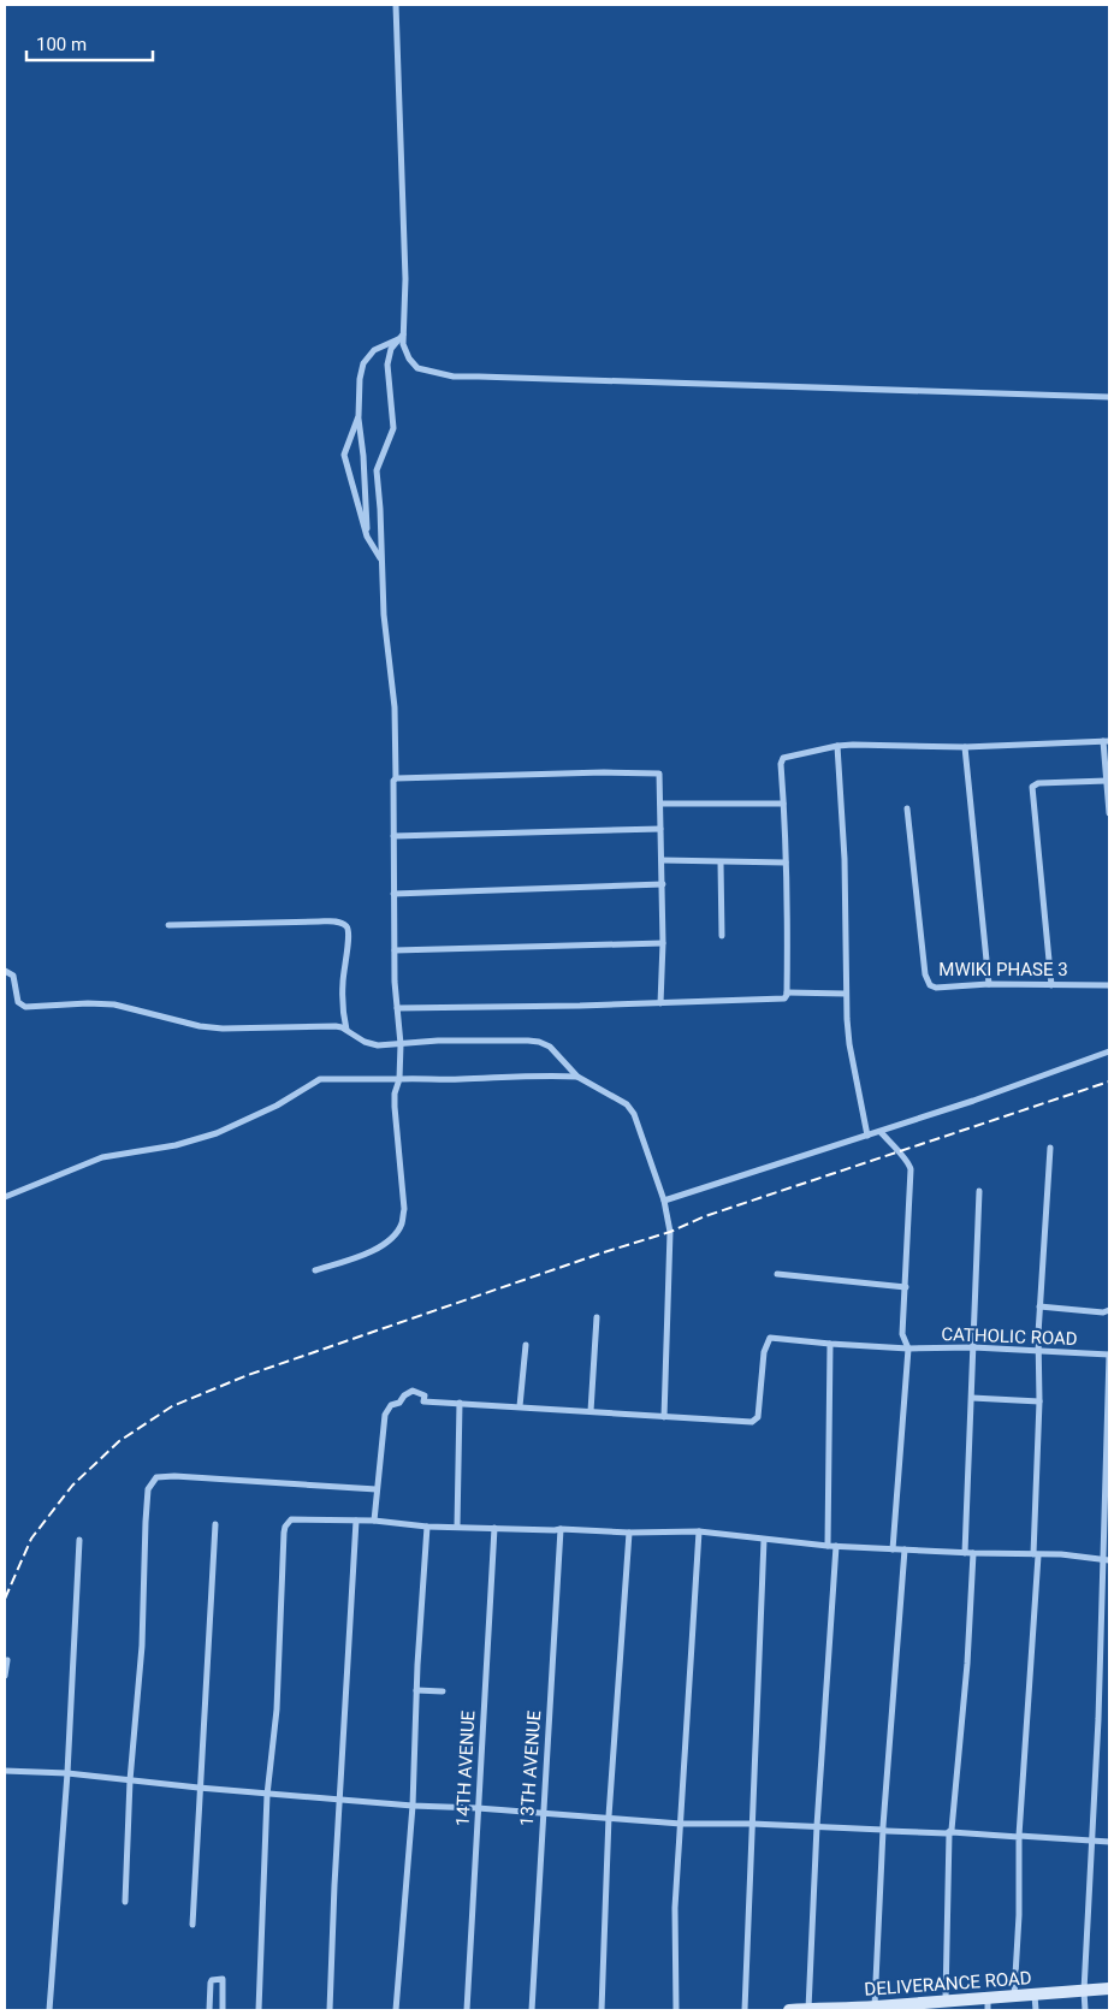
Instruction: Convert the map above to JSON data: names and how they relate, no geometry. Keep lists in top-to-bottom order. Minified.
{"streets":{"street":["MWIKI PHASE 3","CATHOLIC ROAD","14TH AVENUE","13TH AVENUE","DELIVERANCE ROAD"]},"scale_bar":"100 m"}
